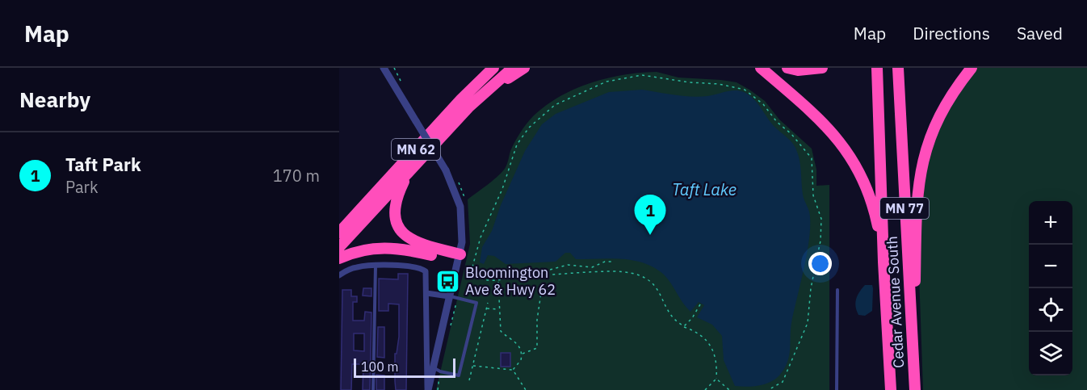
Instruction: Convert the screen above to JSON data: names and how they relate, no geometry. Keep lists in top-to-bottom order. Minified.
{"streets":{"highway":["MN 62","MN 77","Cedar Avenue South"]},"water":["Taft Lake"],"places":{"bus stop":["Bloomington Ave & Hwy 62"]},"scale_bar":"100 m","page":{"header":"Map","nav":["Map","Directions","Saved"],"heading":"Nearby","list":[{"mark":"1","name":"Taft Park","note":"Park","value":"170 m"}],"pins":"1","map_buttons":["+","−"],"scale":"100 m"}}
